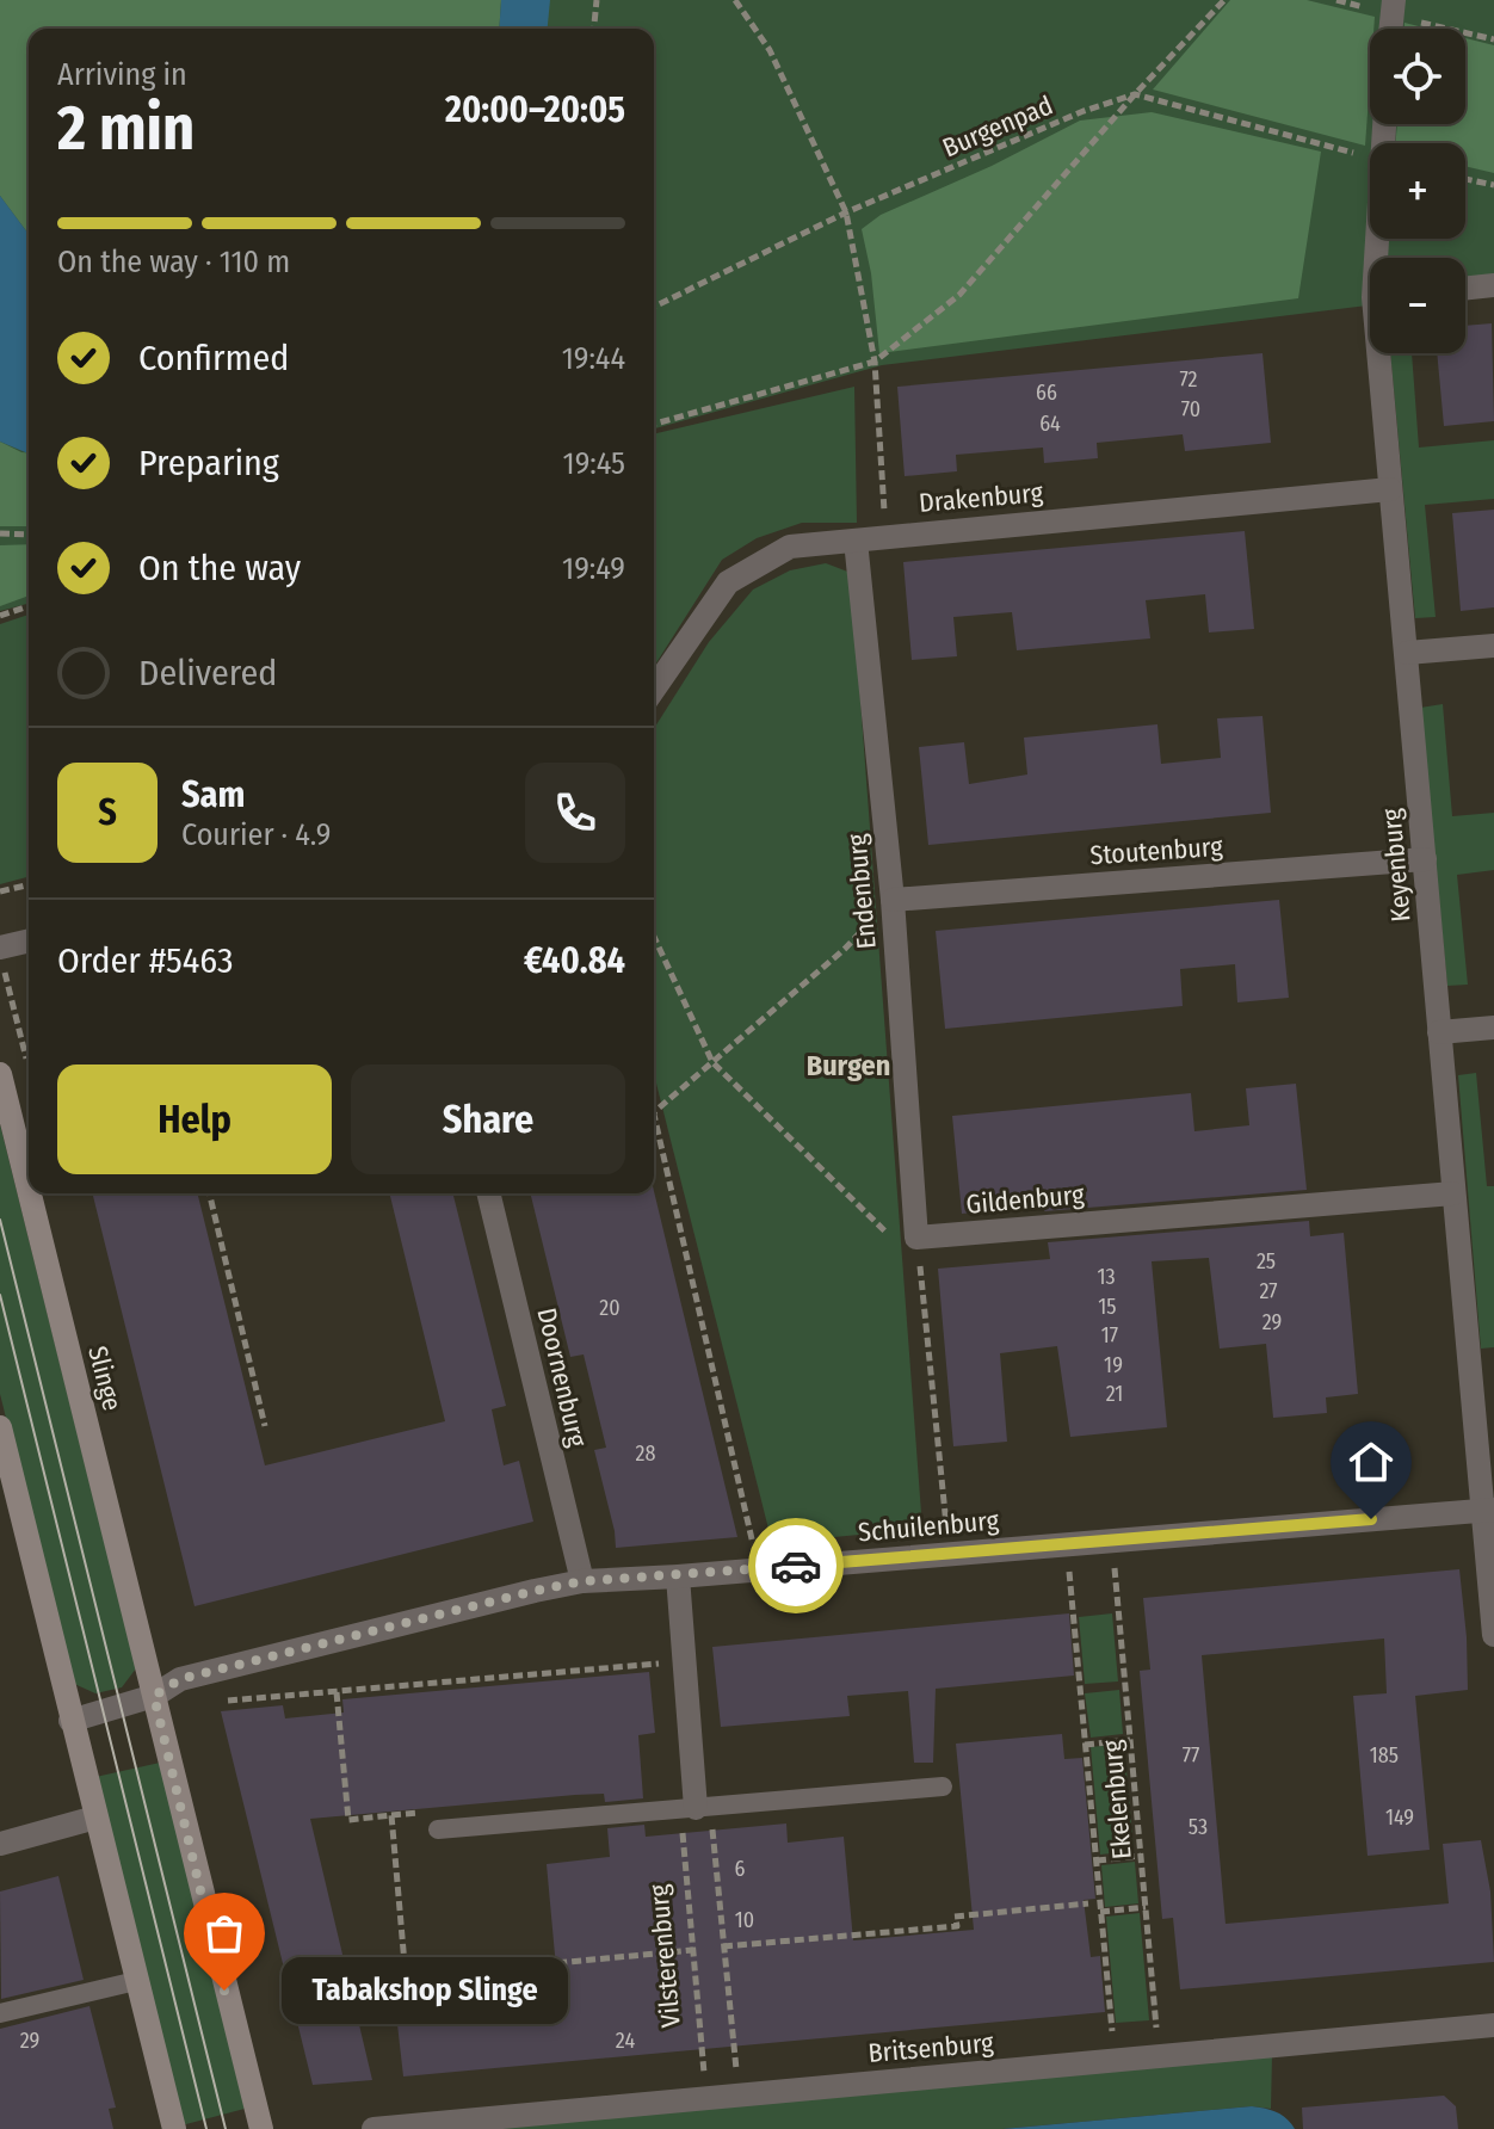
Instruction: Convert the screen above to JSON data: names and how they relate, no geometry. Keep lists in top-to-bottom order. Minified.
{"streets":{"main road":["Slinge"],"street":["Drakenburg","Stoutenburg","Keyenburg","Endenburg","Gildenburg","Doornenburg","Schuilenburg","Britsenburg"],"path":["Burgenpad","Ekelenburg","Vilsterenburg"]},"crossings":[["Drakenburg","Keyenburg"],["Drakenburg","Endenburg"],["Stoutenburg","Keyenburg"],["Stoutenburg","Endenburg"],["Keyenburg","Gildenburg"],["Keyenburg","Schuilenburg"],["Endenburg","Gildenburg"],["Doornenburg","Schuilenburg"],["Slinge","Schuilenburg"],["Schuilenburg","Ekelenburg"],["Ekelenburg","Britsenburg"],["Vilsterenburg","Britsenburg"]],"districts":["Burgen"],"places":["Tabakshop Slinge"],"house_numbers":["72","66","70","64","25","13","27","15","20","29","17","19","21","28","77","185","149","53","6","10","29","24"],"page":{"map_buttons":["+","−"],"heading":["2 min","Arriving in","20:00–20:05"],"panel":["Sam","Courier · 4.9","Order #5463","€40.84"],"bar":"On the way · 110 m","list":[["Confirmed","19:44"],["Preparing","19:45"],["On the way","19:49"],"Delivered"],"round":"S","buttons":["Help","Share"],"bubble":"Tabakshop Slinge"}}
